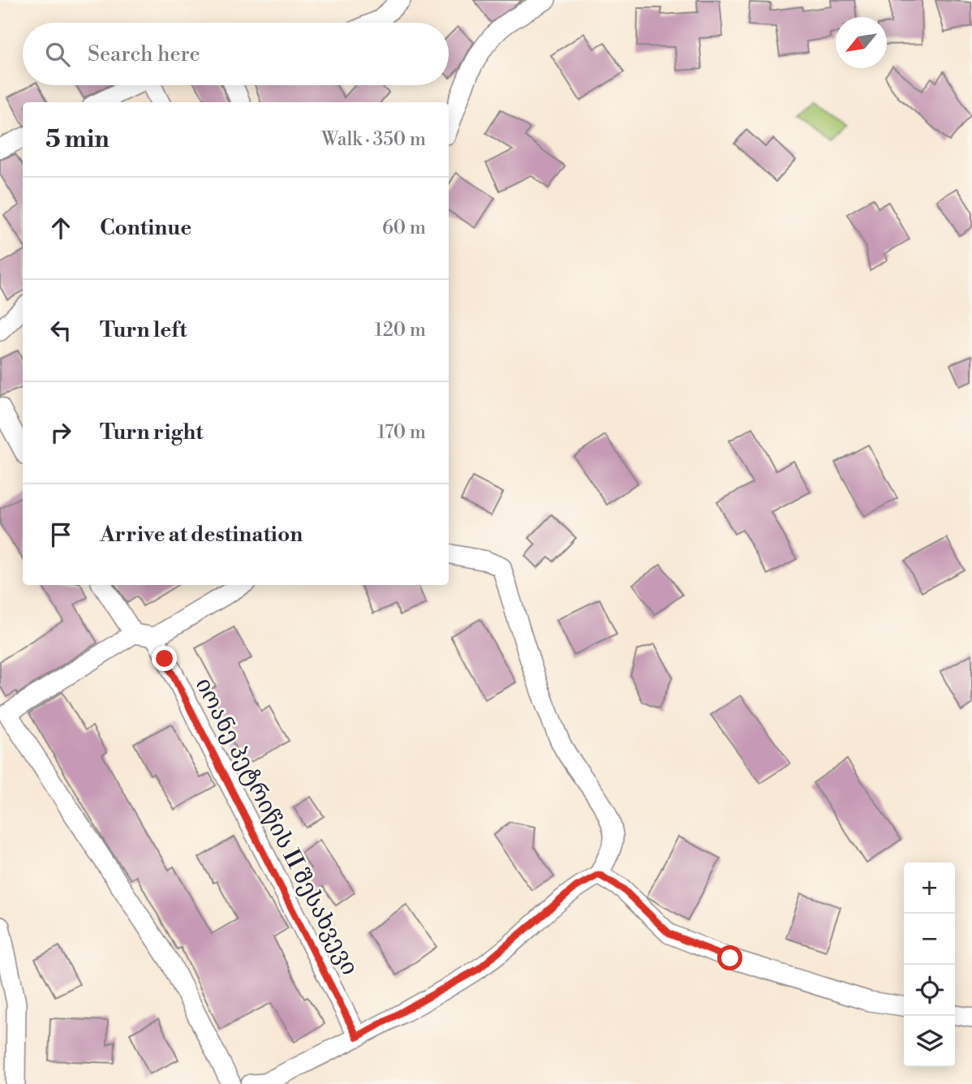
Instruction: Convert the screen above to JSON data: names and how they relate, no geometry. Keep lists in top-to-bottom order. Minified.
{"streets":{"street":["იოანე პეტრიწის II შესახვევი"]},"north":"bottom left","page":{"search":"Search here","heading":["5 min","Walk · 350 m"],"list":[["Continue","60 m"],["Turn left","120 m"],["Turn right","170 m"],"Arrive at destination"],"map_buttons":["+","−"]}}
